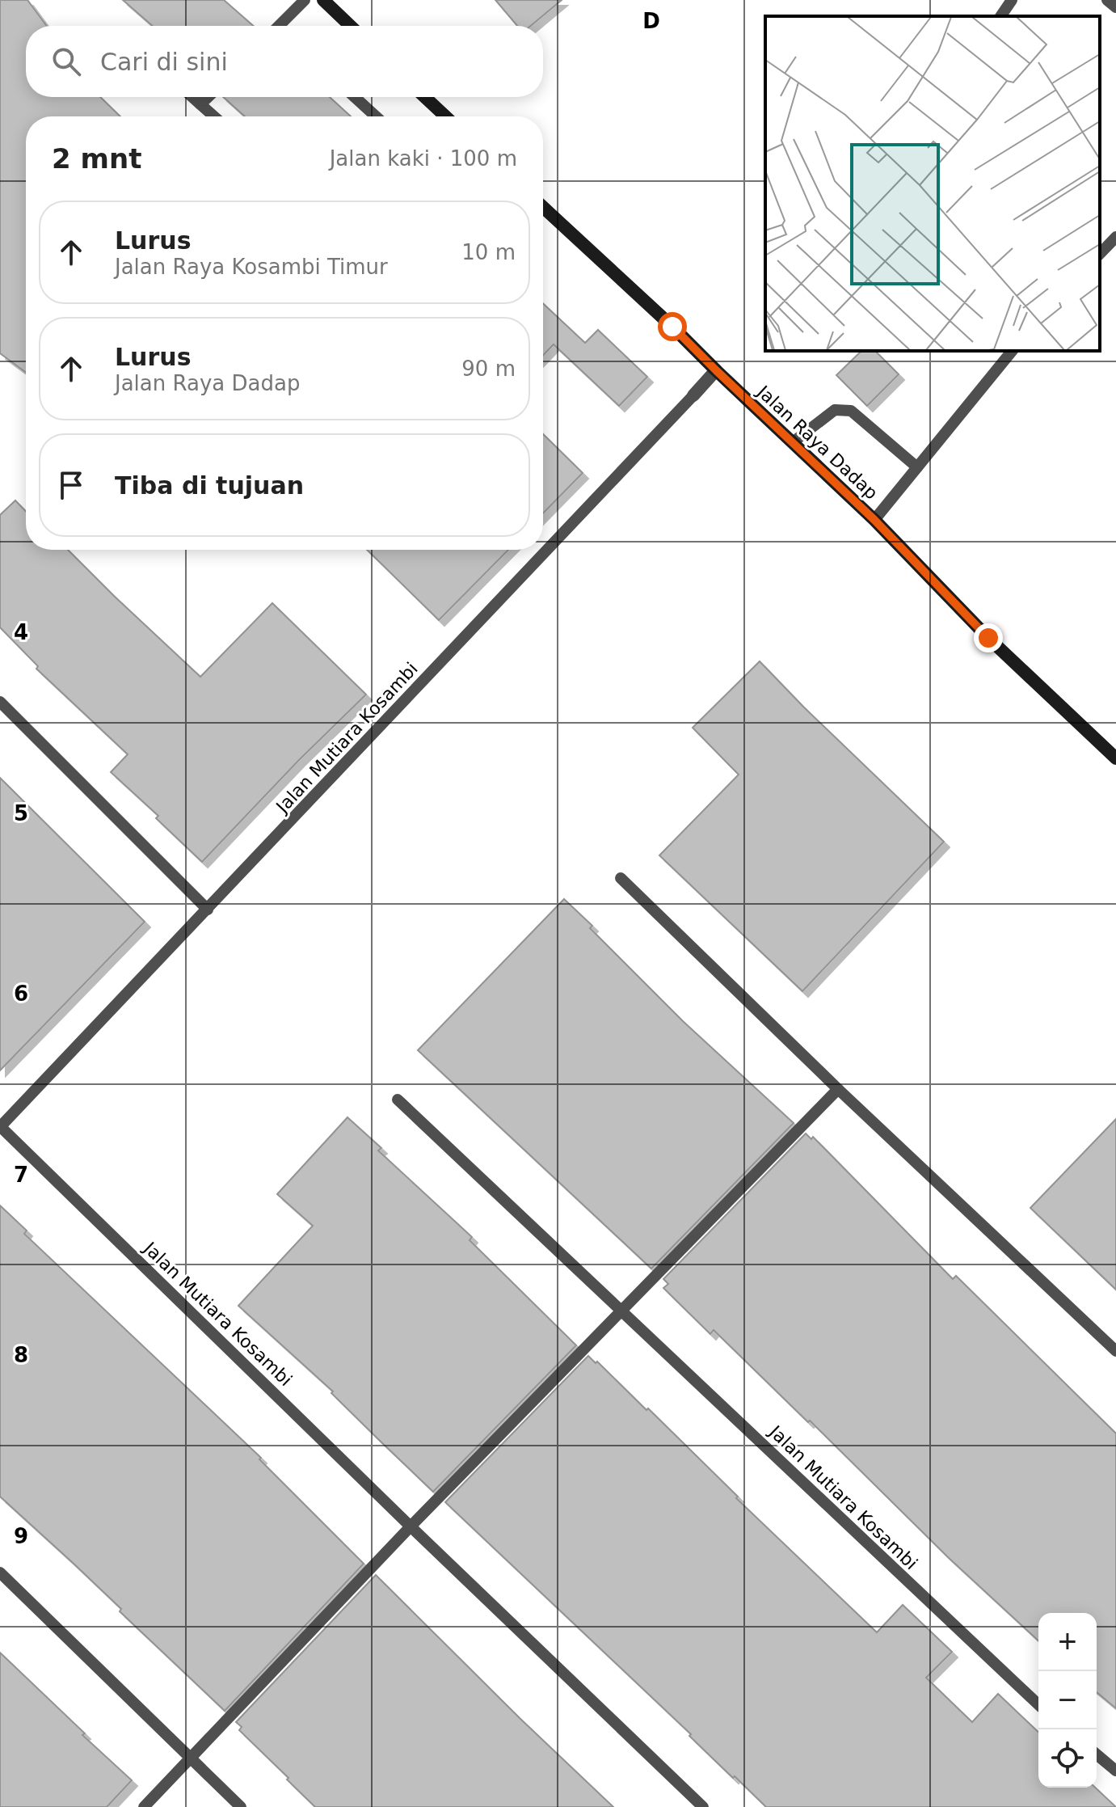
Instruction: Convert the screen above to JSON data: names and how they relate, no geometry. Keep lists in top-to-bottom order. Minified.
{"streets":{"main road":["Jalan Raya Dadap"],"street":["Jalan Mutiara Kosambi"]},"crossings":[["Jalan Raya Dadap","Jalan Mutiara Kosambi"]],"page":{"search":"Cari di sini","heading":["2 mnt","Jalan kaki · 100 m"],"list":[["Lurus","Jalan Raya Kosambi Timur","10 m"],["Lurus","Jalan Raya Dadap","90 m"],"Tiba di tujuan"],"map_buttons":["+","−"]},"grid":{"columns":["D"],"rows":["4","5","6","7","8","9"]}}
